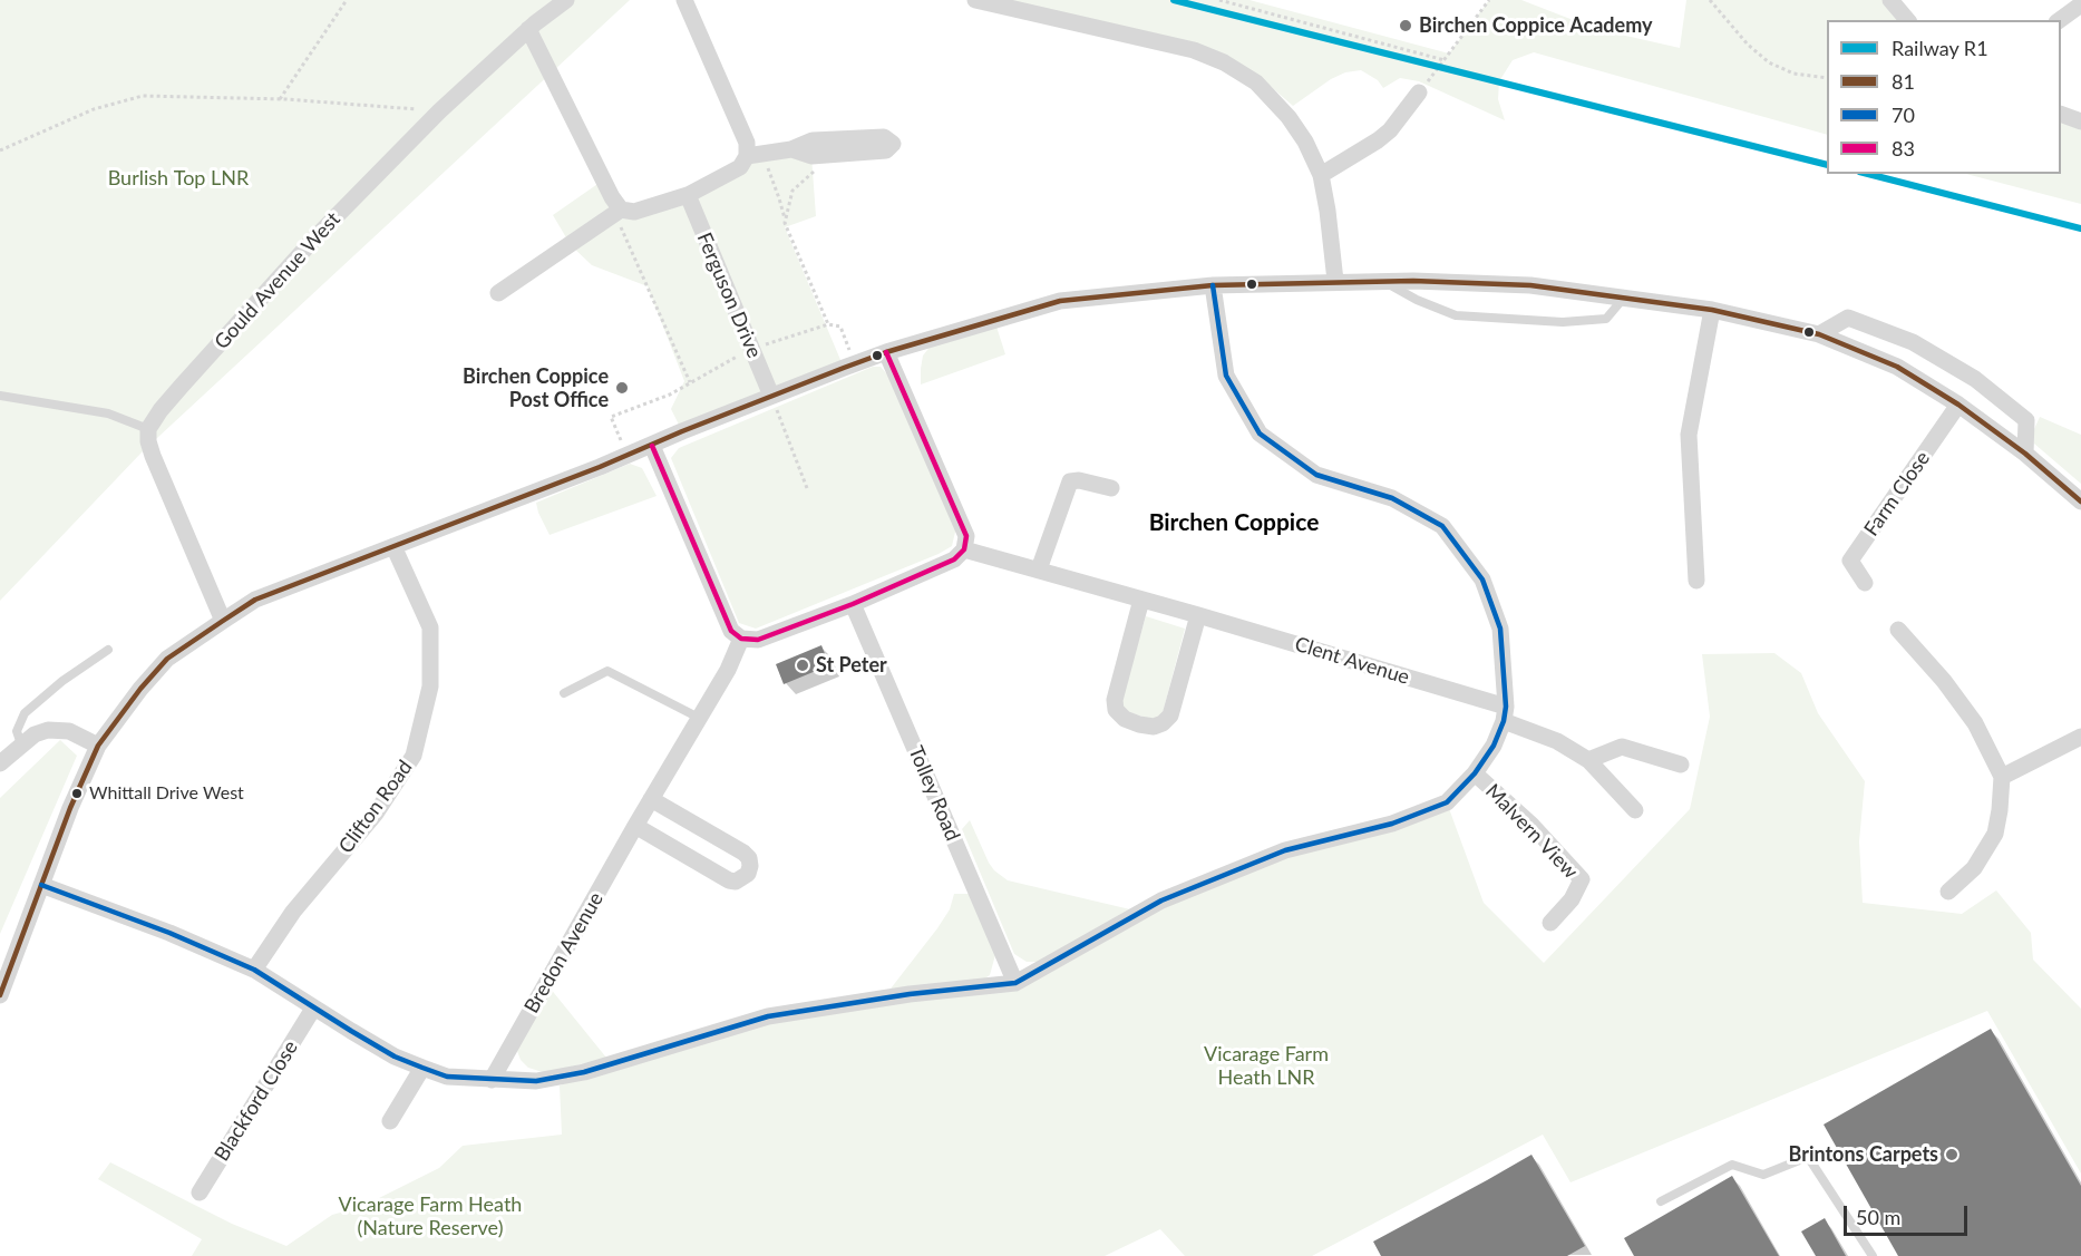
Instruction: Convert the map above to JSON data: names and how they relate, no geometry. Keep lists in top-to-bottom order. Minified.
{"streets":{"street":["Gould Avenue West","Ferguson Drive","Farm Close","Clent Avenue","Tolley Road","Clifton Road","Malvern View","Bredon Avenue","Blackford Close"]},"districts":["Birchen Coppice"],"parks":["Burlish Top LNR","Vicarage Farm Heath LNR","Vicarage Farm Heath (Nature Reserve)"],"places":["Birchen Coppice Academy","Birchen Coppice Post Office","St Peter","Whittall Drive West","Brintons Carpets"],"lines":["rail line R1","transit line 81","transit line 70","transit line 83"],"legend":["Railway R1","81","70","83"],"scale_bar":"50 m"}
